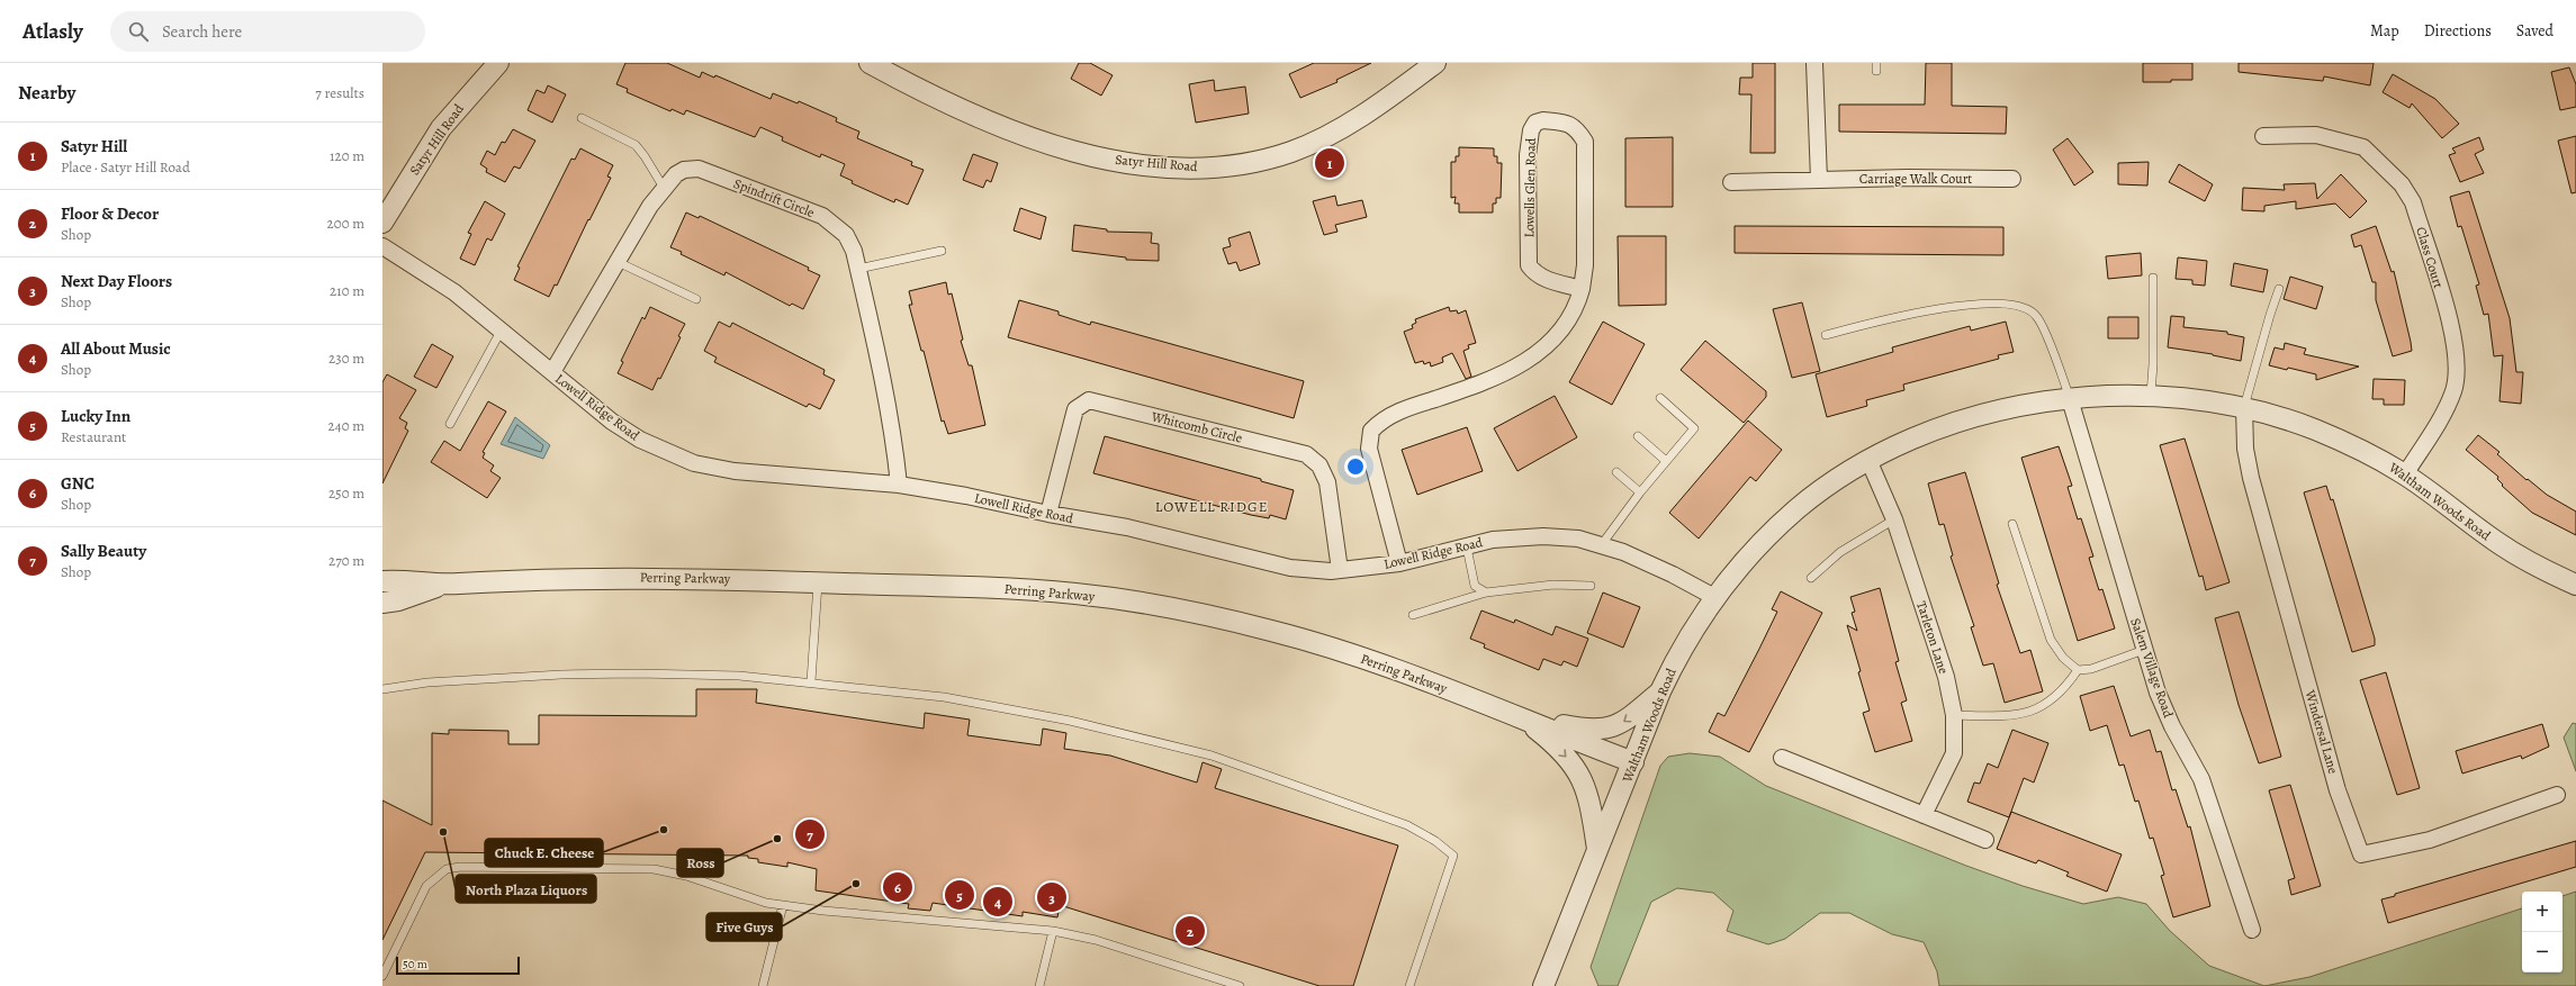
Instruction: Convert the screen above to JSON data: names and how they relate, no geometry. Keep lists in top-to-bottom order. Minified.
{"streets":{"street":["Satyr Hill Road","Carriage Walk Court","Lowells Glen Road","Spindrift Circle","Class Court","Lowell Ridge Road","Whitcomb Circle","Waltham Woods Road","Perring Parkway","Tarleton Lane","Salem Village Road","Windersal Lane"]},"crossings":[["Lowells Glen Road","Lowell Ridge Road"],["Spindrift Circle","Lowell Ridge Road"],["Class Court","Waltham Woods Road"],["Lowell Ridge Road","Whitcomb Circle"],["Lowell Ridge Road","Waltham Woods Road"],["Waltham Woods Road","Perring Parkway"],["Waltham Woods Road","Tarleton Lane"],["Waltham Woods Road","Salem Village Road"],["Waltham Woods Road","Windersal Lane"]],"districts":["LOWELL RIDGE"],"places":["Chuck E. Cheese","North Plaza Liquors","Ross","Five Guys"],"scale_bar":"50 m","page":{"header":"Atlasly","search":"Search here","nav":["Map","Directions","Saved"],"heading":["Nearby","7 results"],"list":[{"mark":"1","name":"Satyr Hill","note":"Place · Satyr Hill Road","value":"120 m"},{"mark":"2","name":"Floor & Decor","note":"Shop","value":"200 m"},{"mark":"3","name":"Next Day Floors","note":"Shop","value":"210 m"},{"mark":"4","name":"All About Music","note":"Shop","value":"230 m"},{"mark":"5","name":"Lucky Inn","note":"Restaurant","value":"240 m"},{"mark":"6","name":"GNC","note":"Shop","value":"250 m"},{"mark":"7","name":"Sally Beauty","note":"Shop","value":"270 m"}],"pins":["1","7","6","5","3","4","2"],"map_buttons":["+","−"],"scale":"50 m"}}
